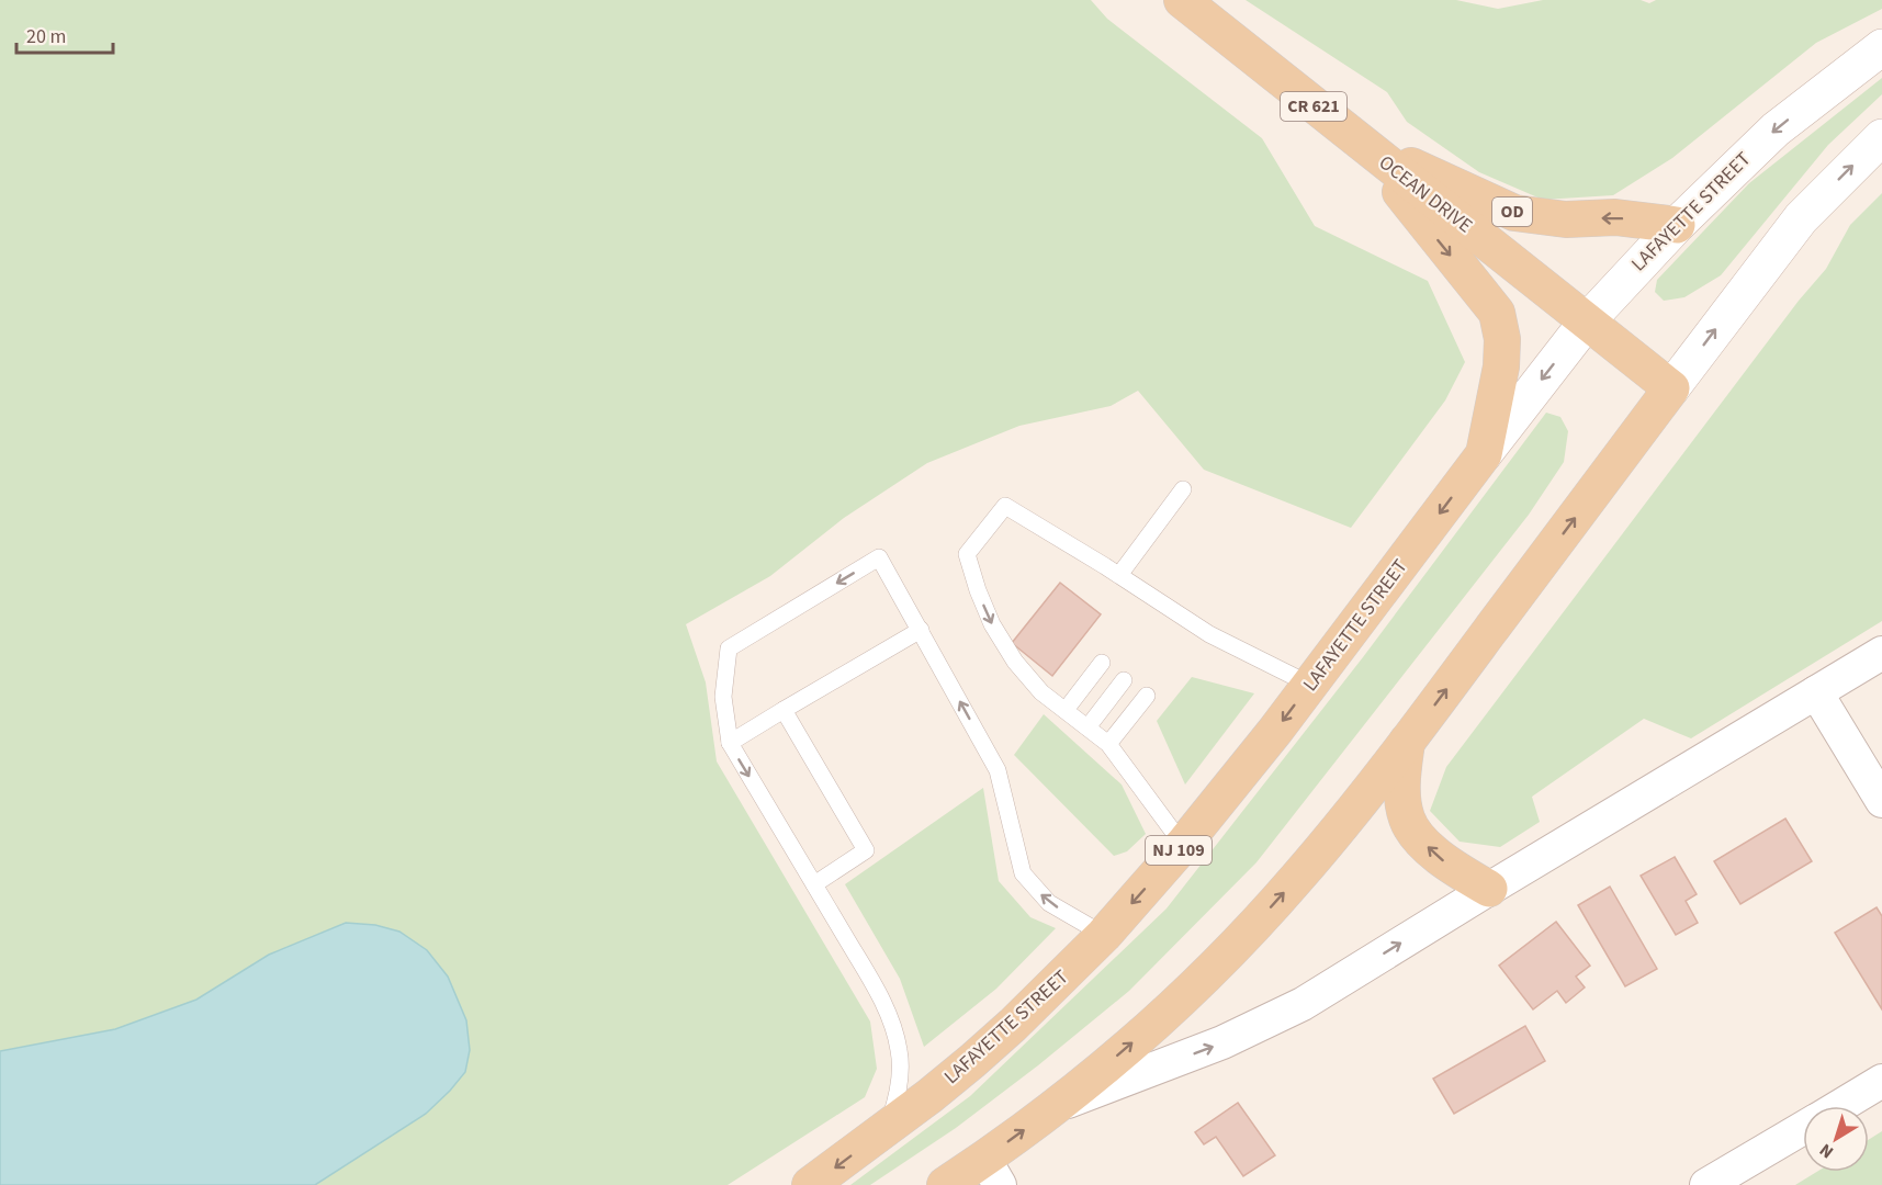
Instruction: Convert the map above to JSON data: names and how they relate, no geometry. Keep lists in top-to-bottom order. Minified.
{"streets":{"main road":["CR 621","OCEAN DRIVE","OD","LAFAYETTE STREET","NJ 109"]},"crossings":[["OCEAN DRIVE","OD"],["OCEAN DRIVE","LAFAYETTE STREET"],["OD","LAFAYETTE STREET"]],"scale_bar":"20 m","north":"bottom left"}
